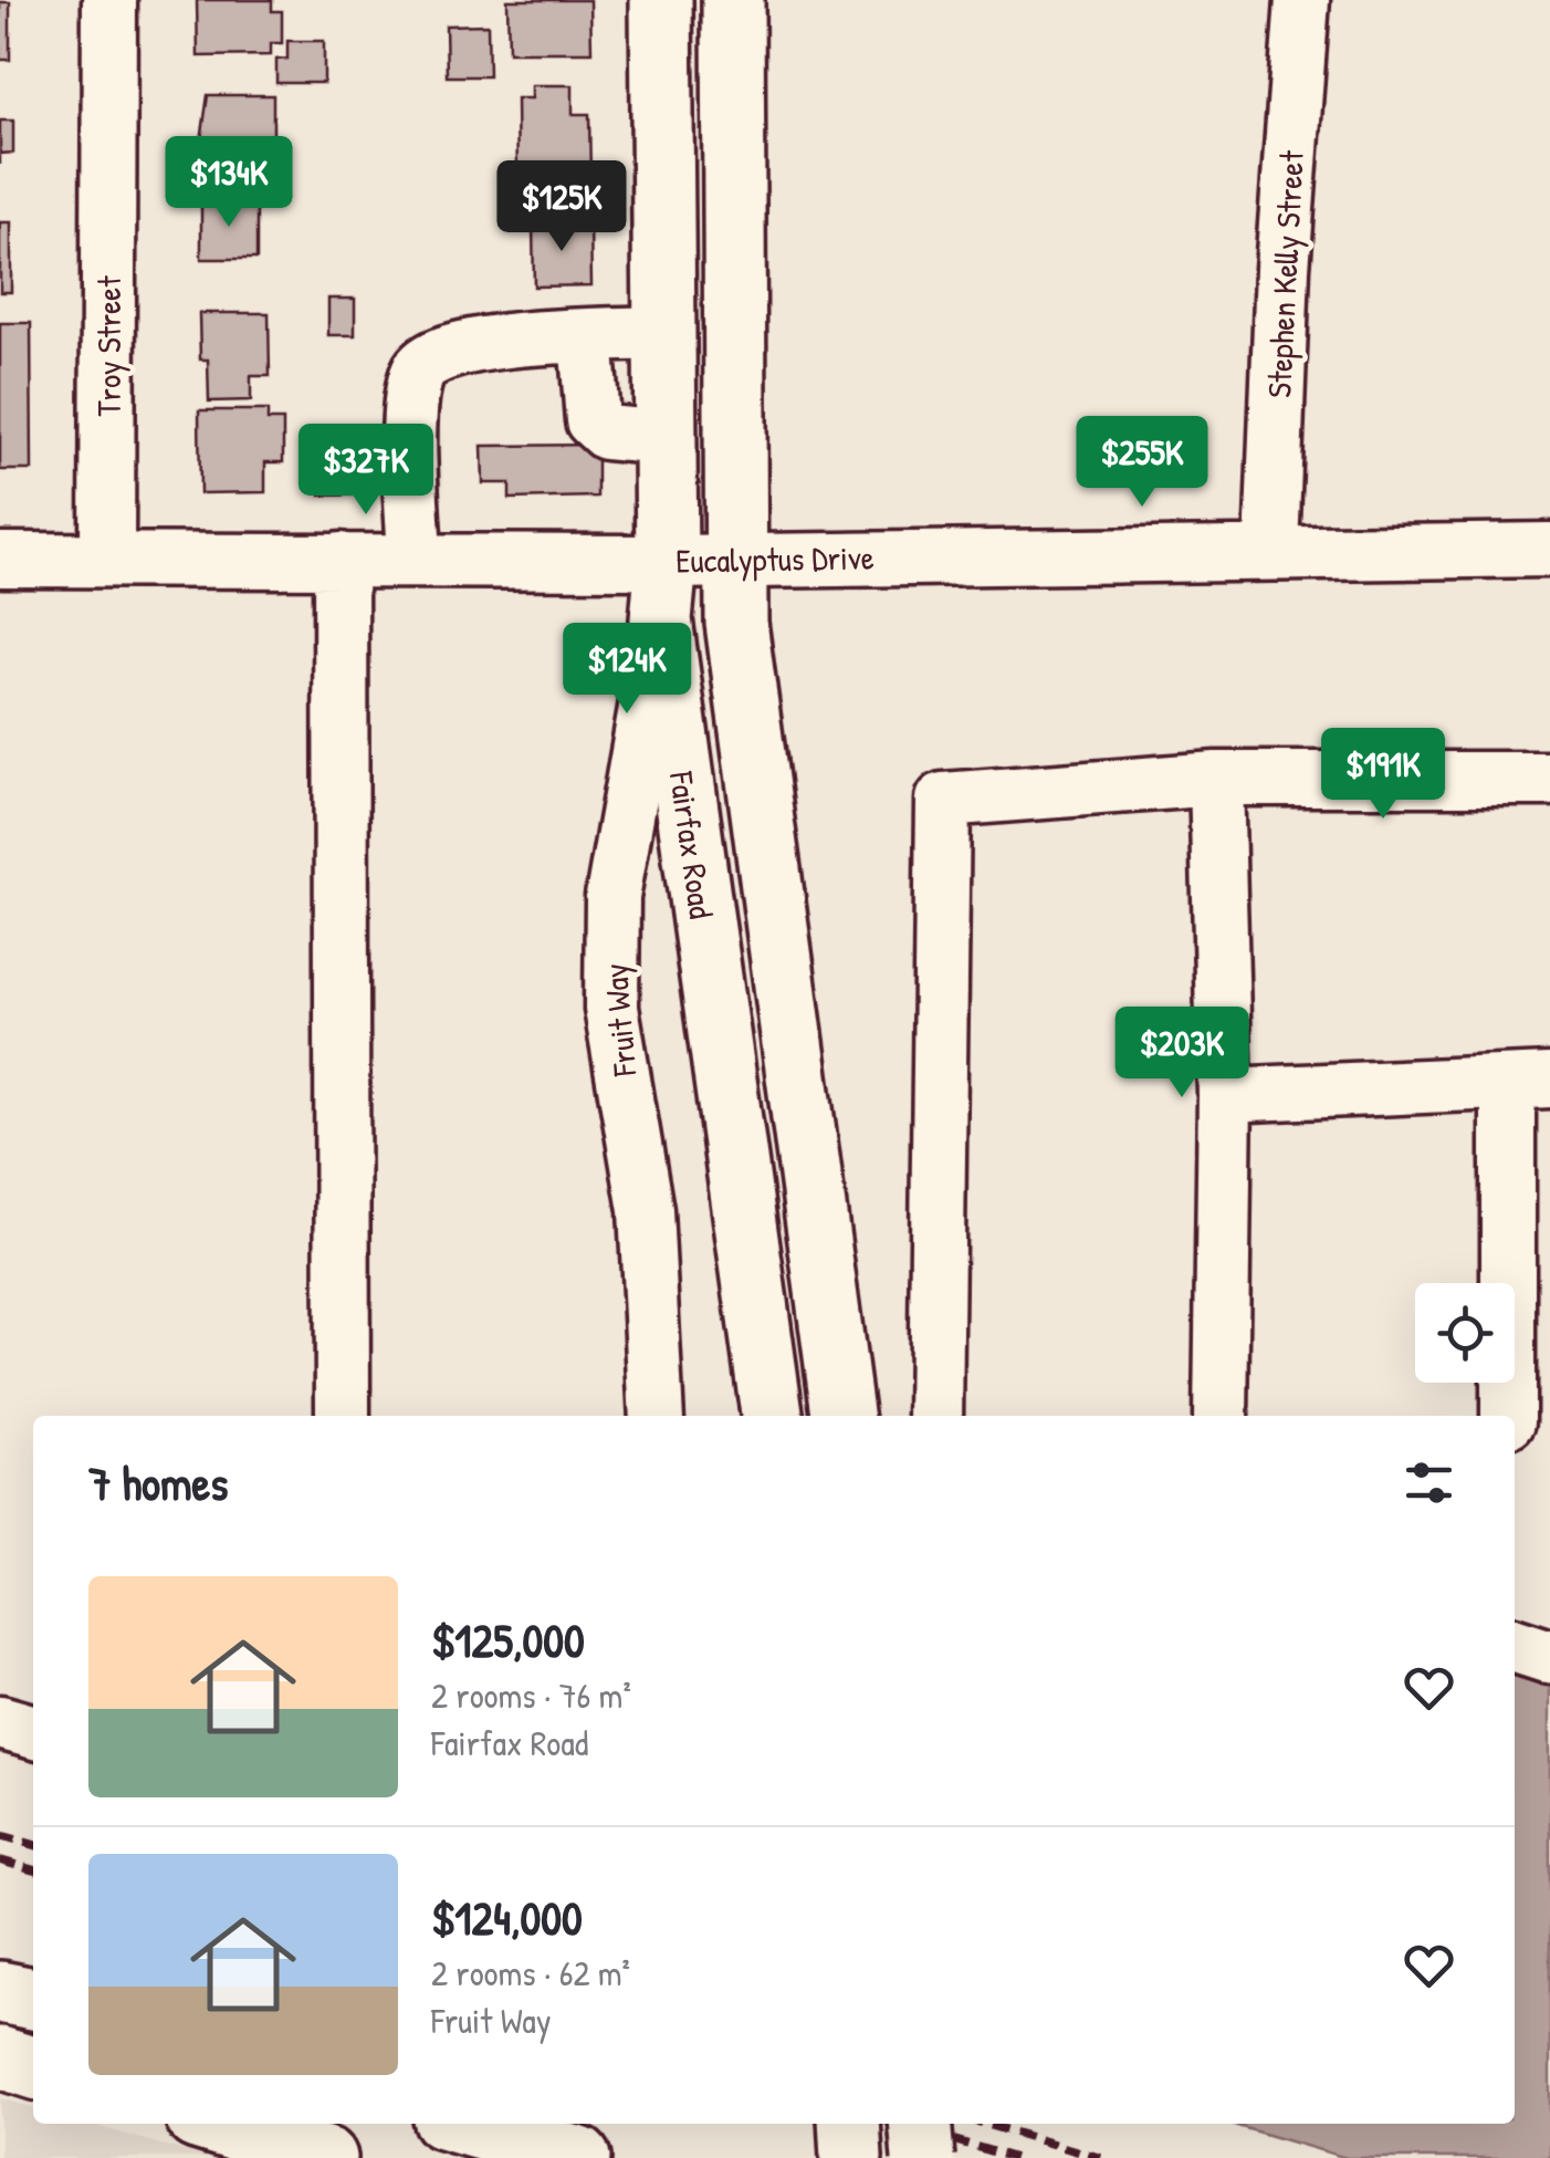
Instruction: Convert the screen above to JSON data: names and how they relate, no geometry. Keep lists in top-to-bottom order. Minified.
{"streets":{"main road":["Fairfax Road"],"street":["Stephen Kelly Street","Troy Street","Eucalyptus Drive","Fruit Way"]},"crossings":[["Stephen Kelly Street","Eucalyptus Drive"],["Troy Street","Eucalyptus Drive"],["Eucalyptus Drive","Fairfax Road"],["Fairfax Road","Fruit Way"]],"page":{"price":["$134K","$125K","$255K","$327K","$124K","$191K","$203K"],"heading":"7 homes","list":[{"name":"$125,000","note":"2 rooms · 76 m² · Fairfax Road"},{"name":"$124,000","note":"2 rooms · 62 m² · Fruit Way"}]}}
